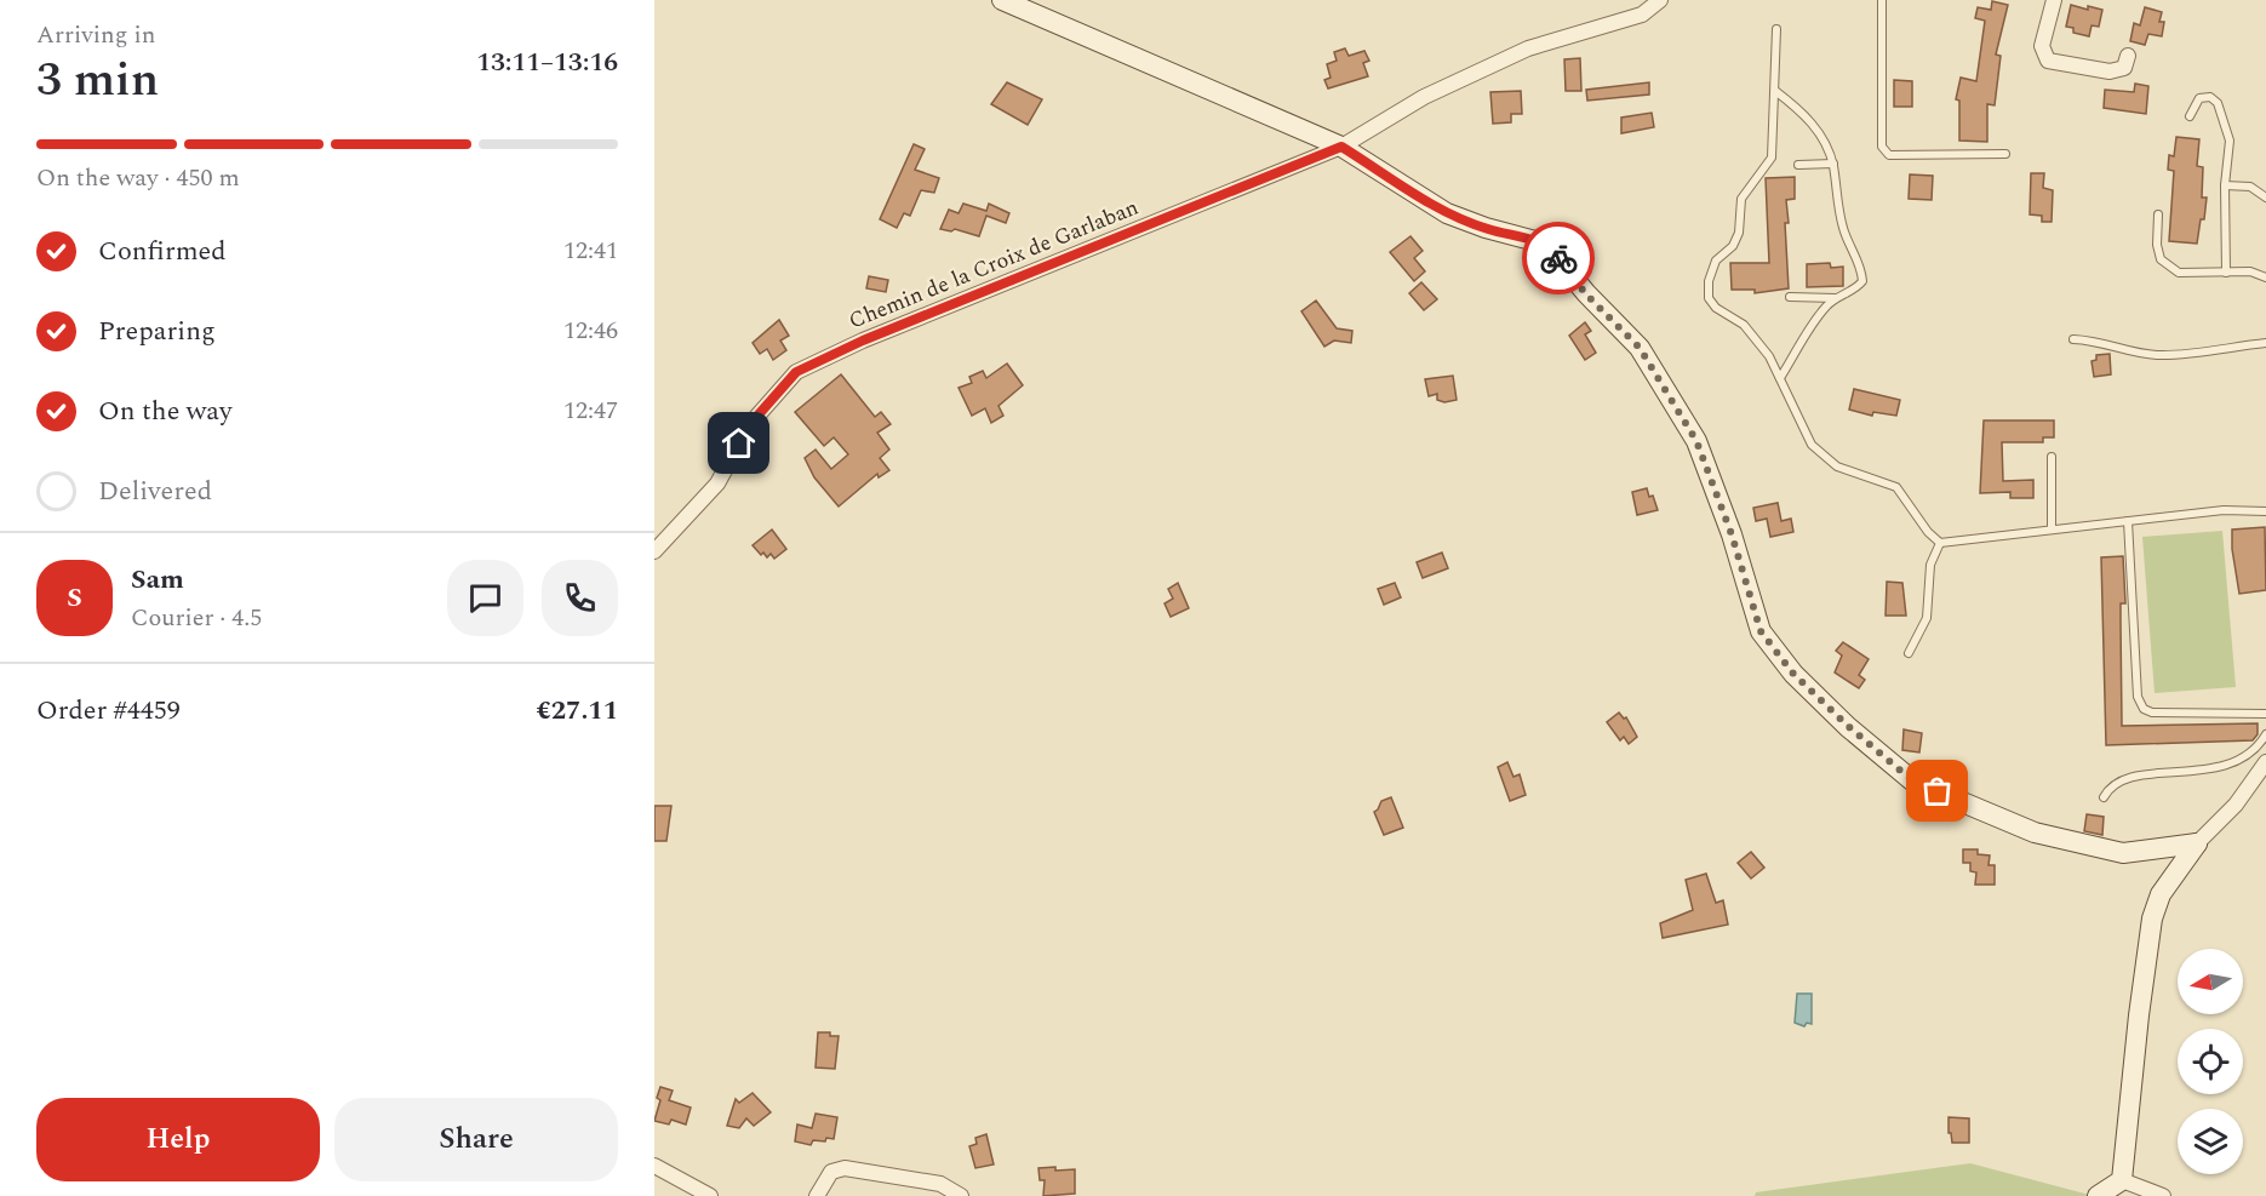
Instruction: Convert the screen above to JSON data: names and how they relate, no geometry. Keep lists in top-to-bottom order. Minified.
{"streets":{"street":["Chemin de la Croix de Garlaban"]},"north":"left","page":{"heading":["3 min","Arriving in","13:11–13:16"],"panel":["Sam","Courier · 4.5","Order #4459","€27.11"],"bar":"On the way · 450 m","list":[["Confirmed","12:41"],["Preparing","12:46"],["On the way","12:47"],"Delivered"],"round":"S","buttons":["Help","Share"]}}
